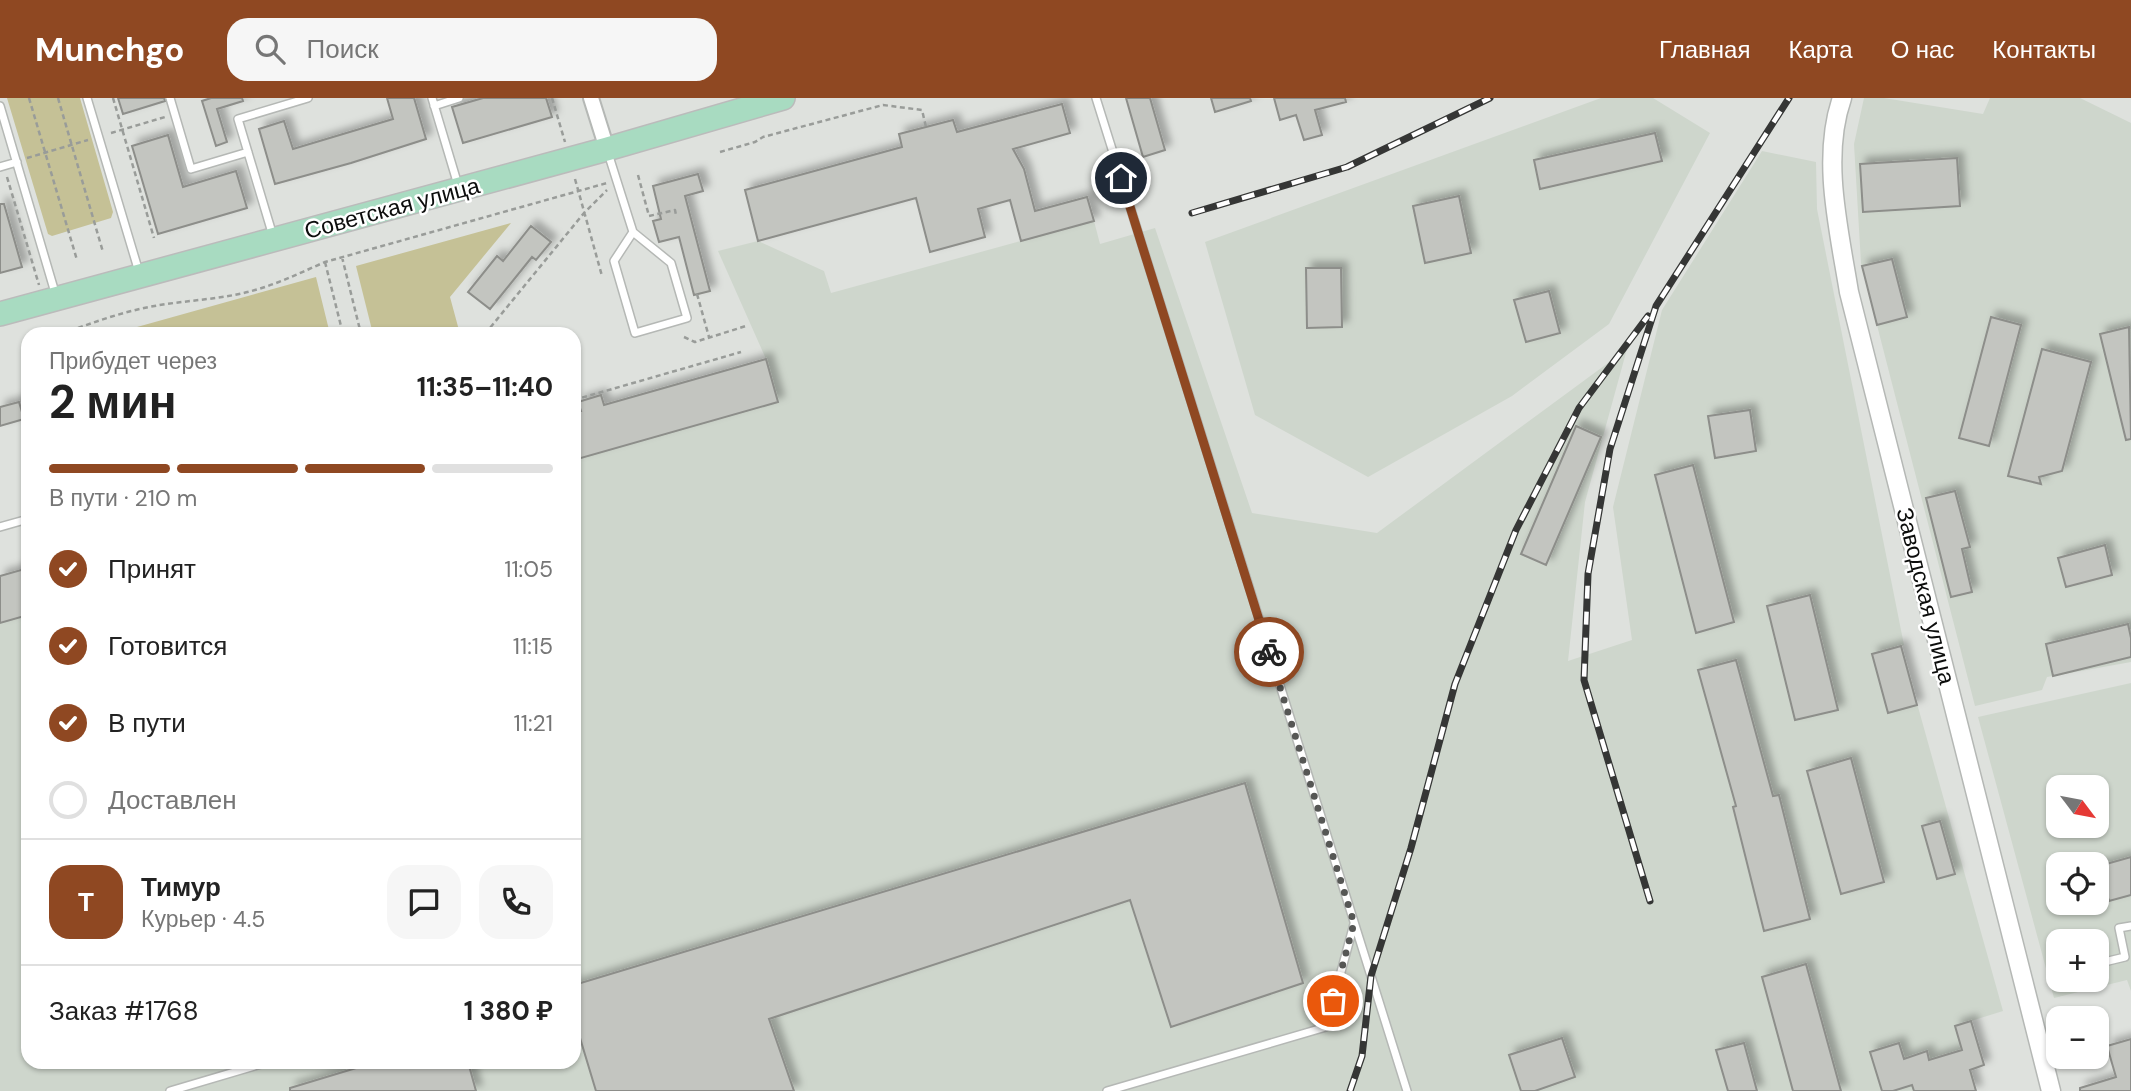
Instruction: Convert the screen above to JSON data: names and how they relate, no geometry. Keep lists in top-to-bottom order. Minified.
{"streets":{"main road":["Советская улица"],"street":["Заводская улица"]},"north":"bottom right","page":{"header":"Munchgo","search":"Поиск","nav":["Главная","Карта","О нас","Контакты"],"heading":["2 мин","Прибудет через","11:35–11:40"],"panel":["Тимур","Курьер · 4.5","Заказ #1768","1 380 ₽"],"bar":"В пути · 210 m","list":[["Принят","11:05"],["Готовится","11:15"],["В пути","11:21"],"Доставлен"],"map_buttons":["+","−"],"round":"Т"}}
